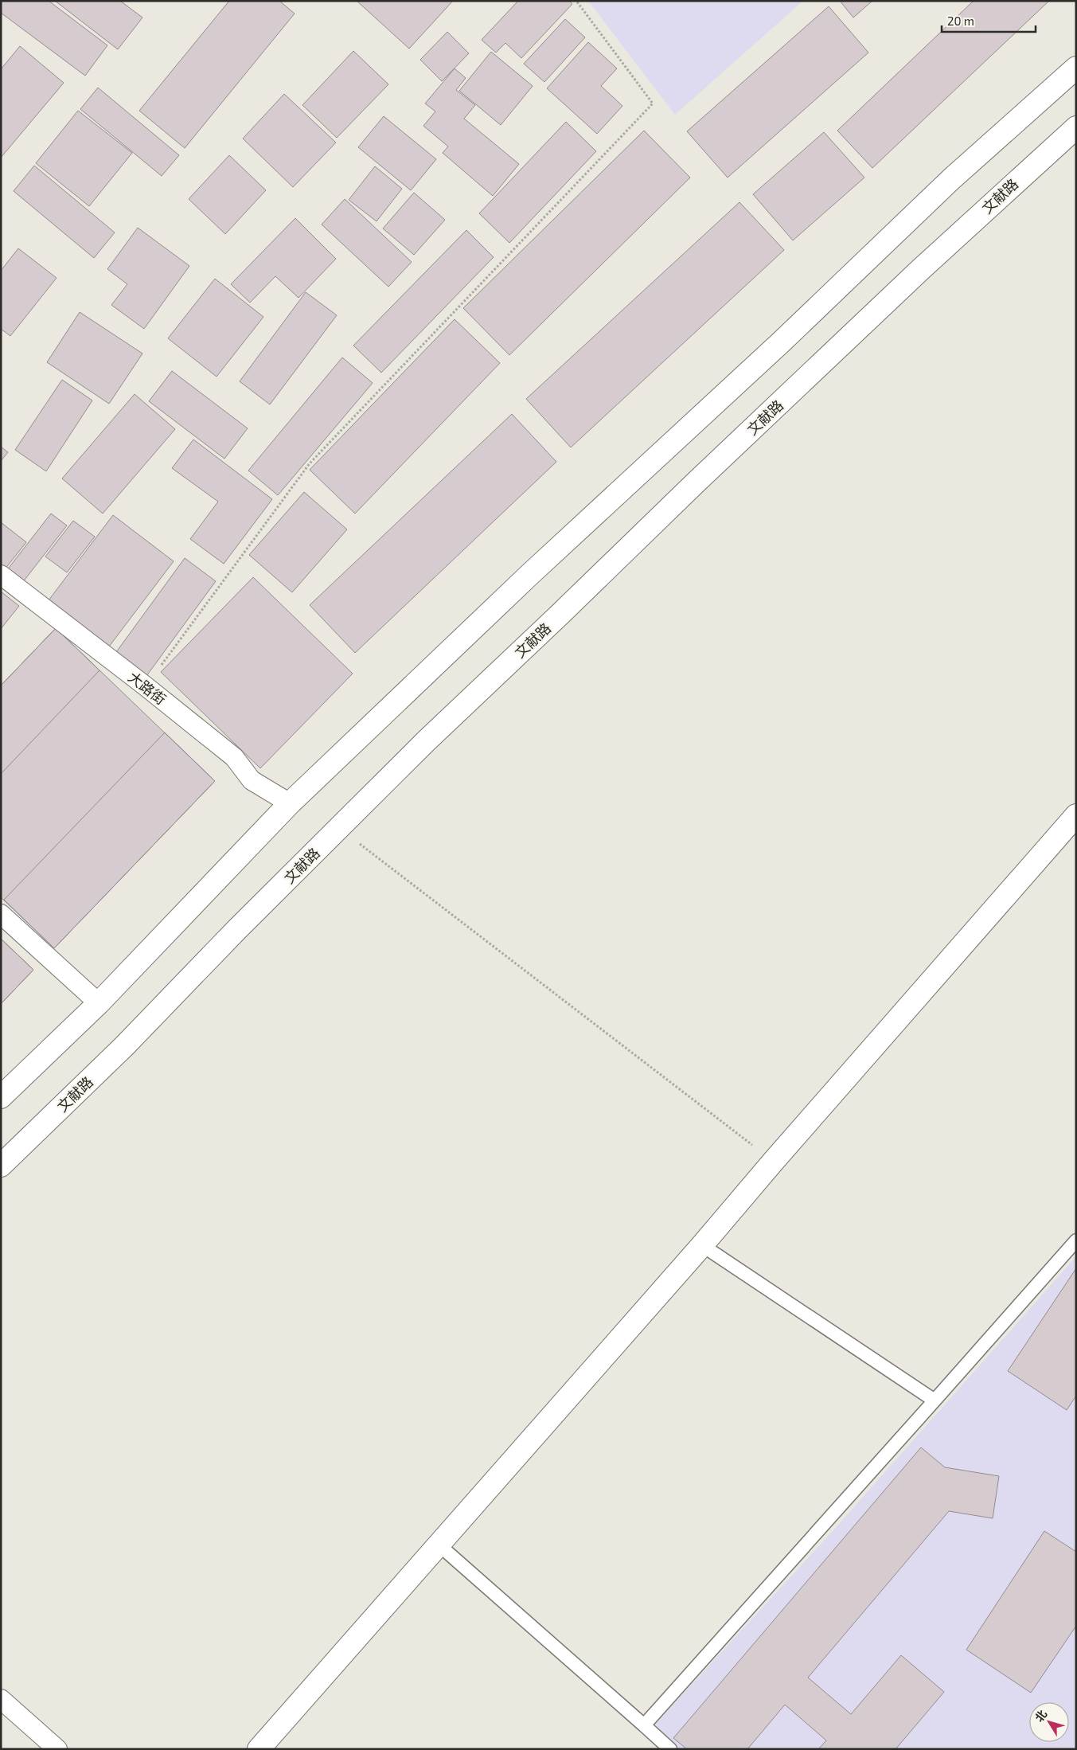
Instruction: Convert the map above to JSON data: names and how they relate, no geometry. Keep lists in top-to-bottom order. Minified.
{"streets":{"main road":["文献路"],"street":["大路街"]},"scale_bar":"20 m","north":"top left"}
